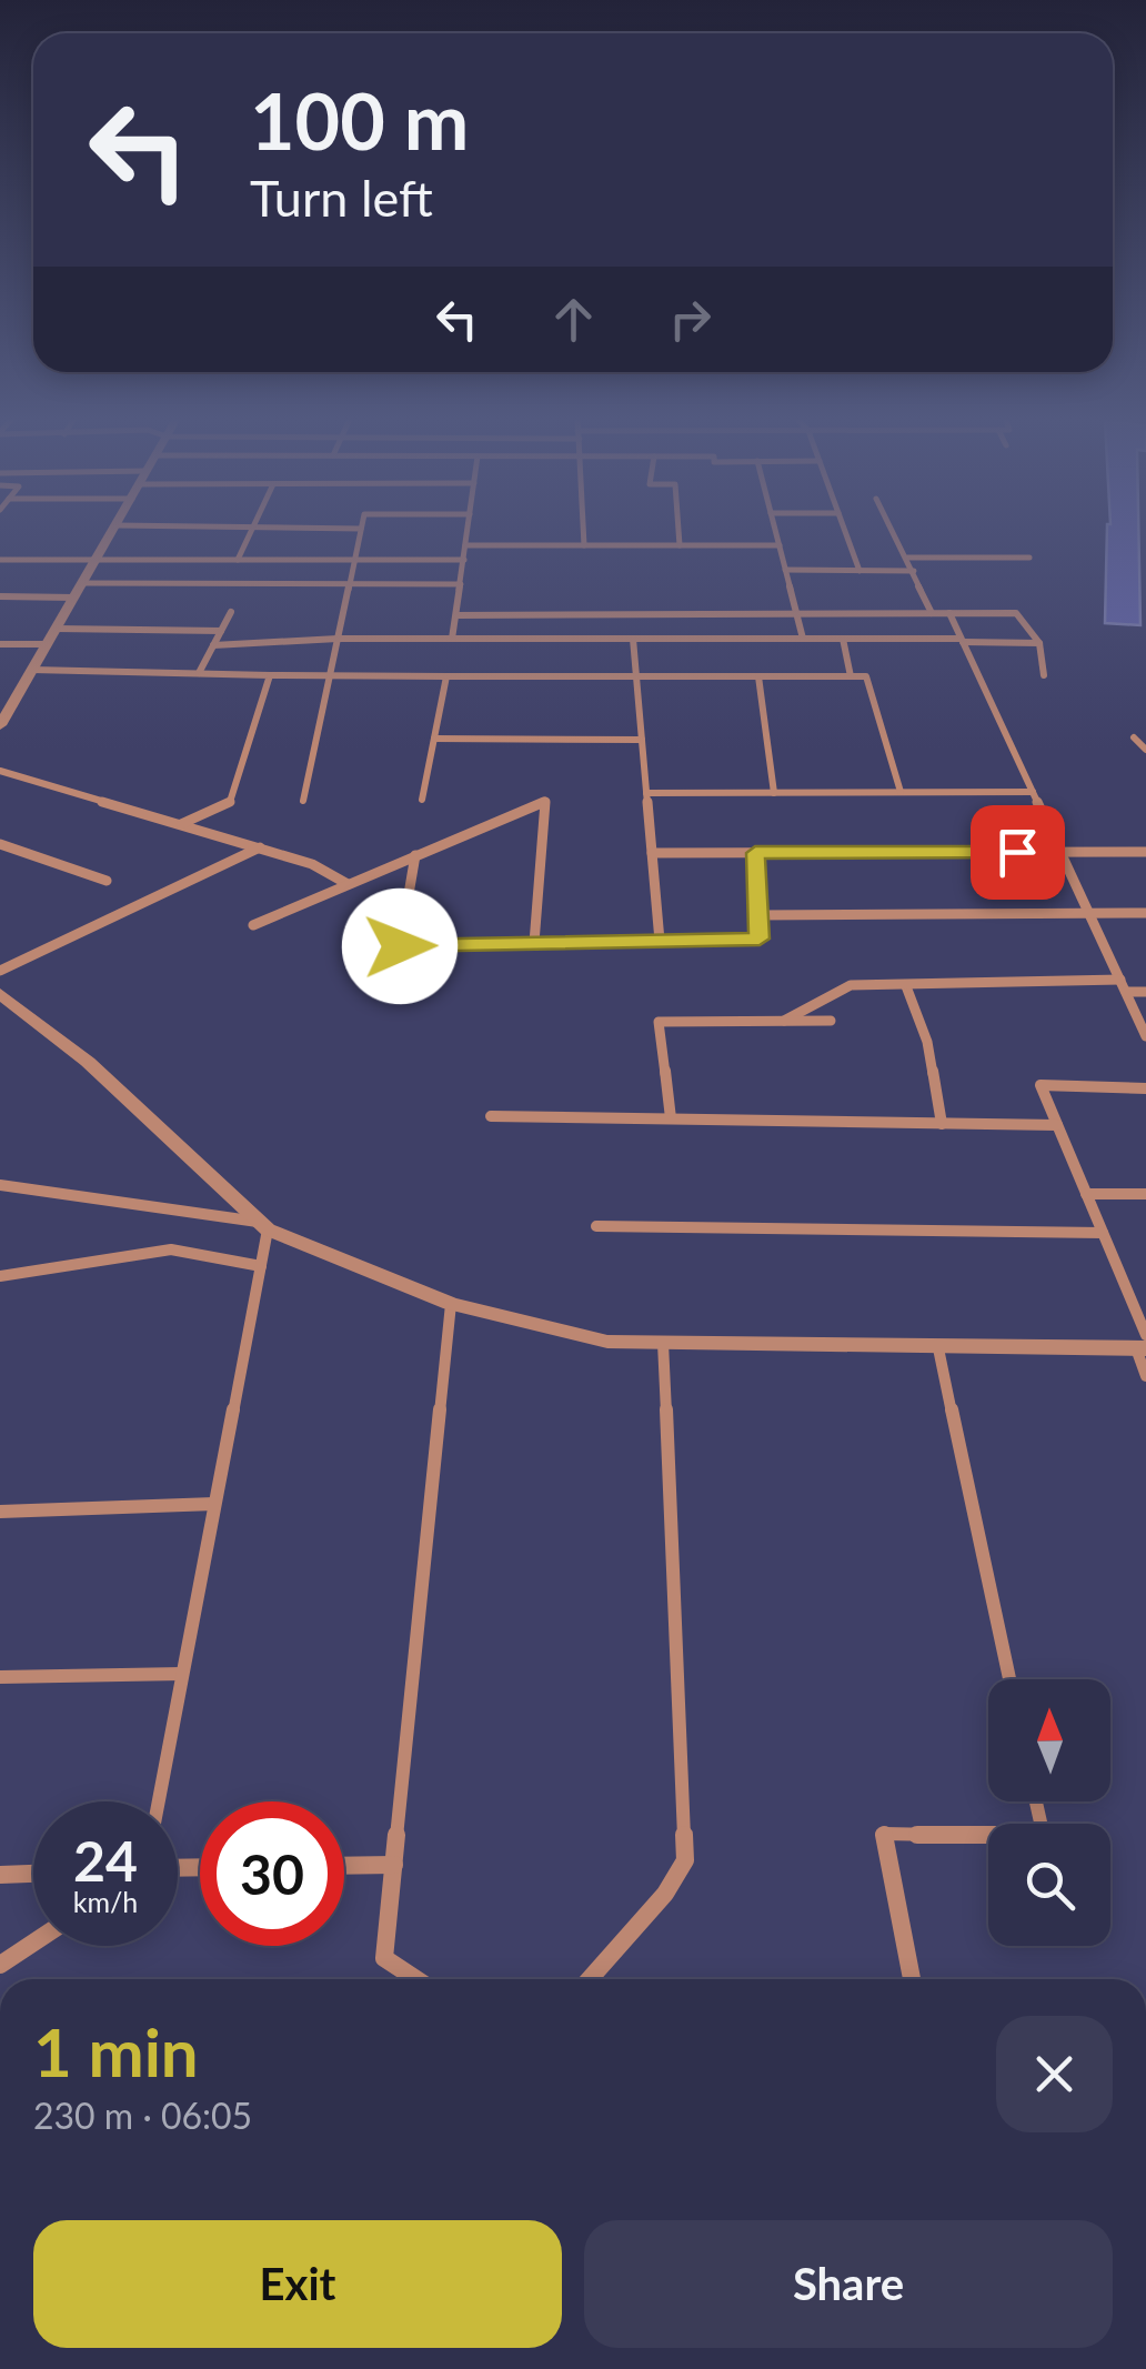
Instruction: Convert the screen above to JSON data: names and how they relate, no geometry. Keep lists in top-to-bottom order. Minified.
{"north":"top","page":{"turn":["100 m","Turn left"],"speed":"24 km/h","limit":"30","heading":["1 min","230 m · 06:05"],"buttons":["Exit","Share"]}}
